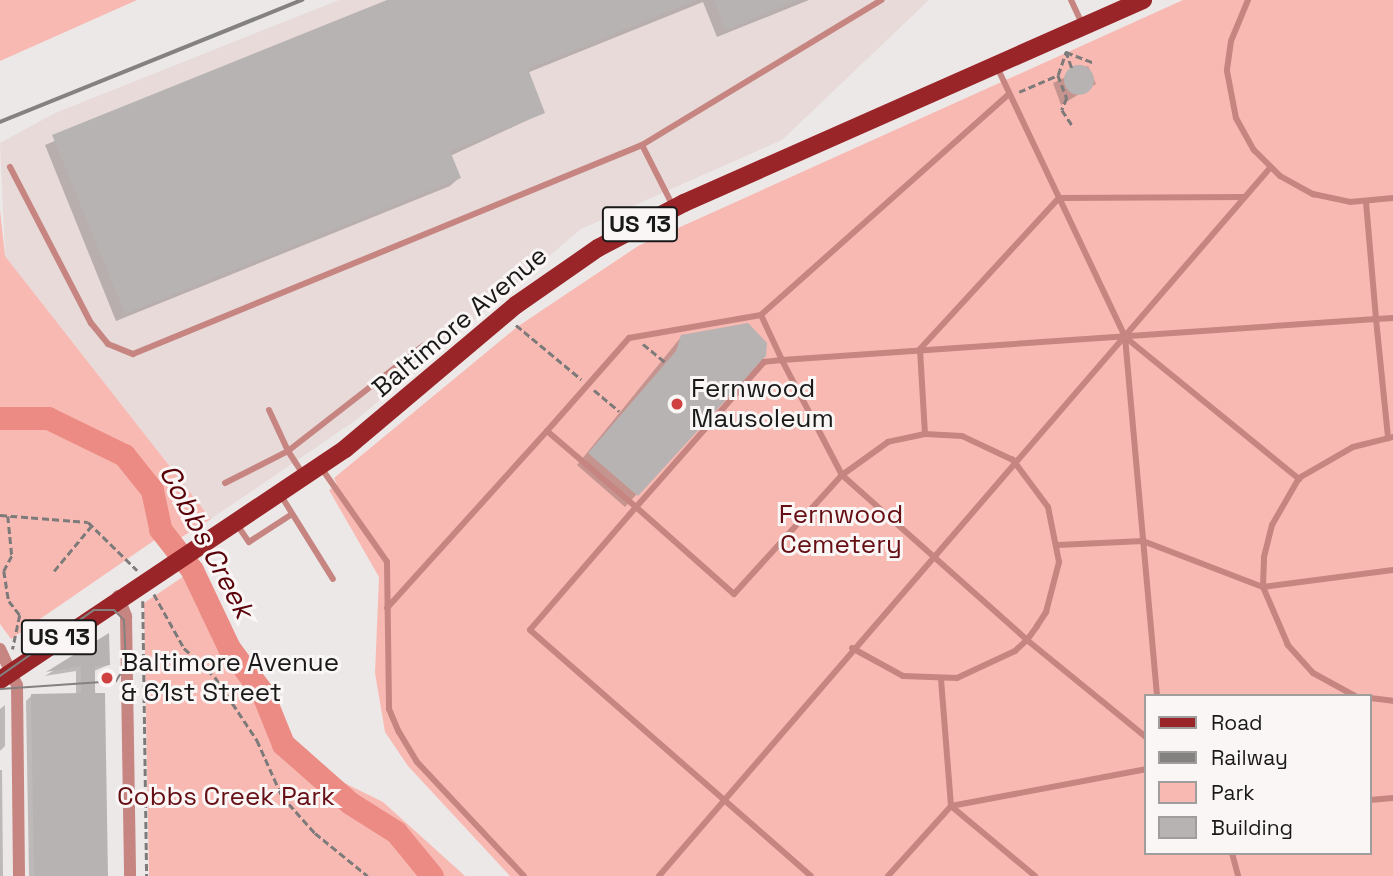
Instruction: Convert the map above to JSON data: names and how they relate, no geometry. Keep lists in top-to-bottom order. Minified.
{"streets":{"main road":["US 13","Baltimore Avenue"]},"water":["Cobbs Creek"],"parks":["Fernwood Cemetery","Cobbs Creek Park"],"places":["Fernwood Mausoleum","Baltimore Avenue & 61st Street"],"legend":["Road","Railway","Park","Building"]}
